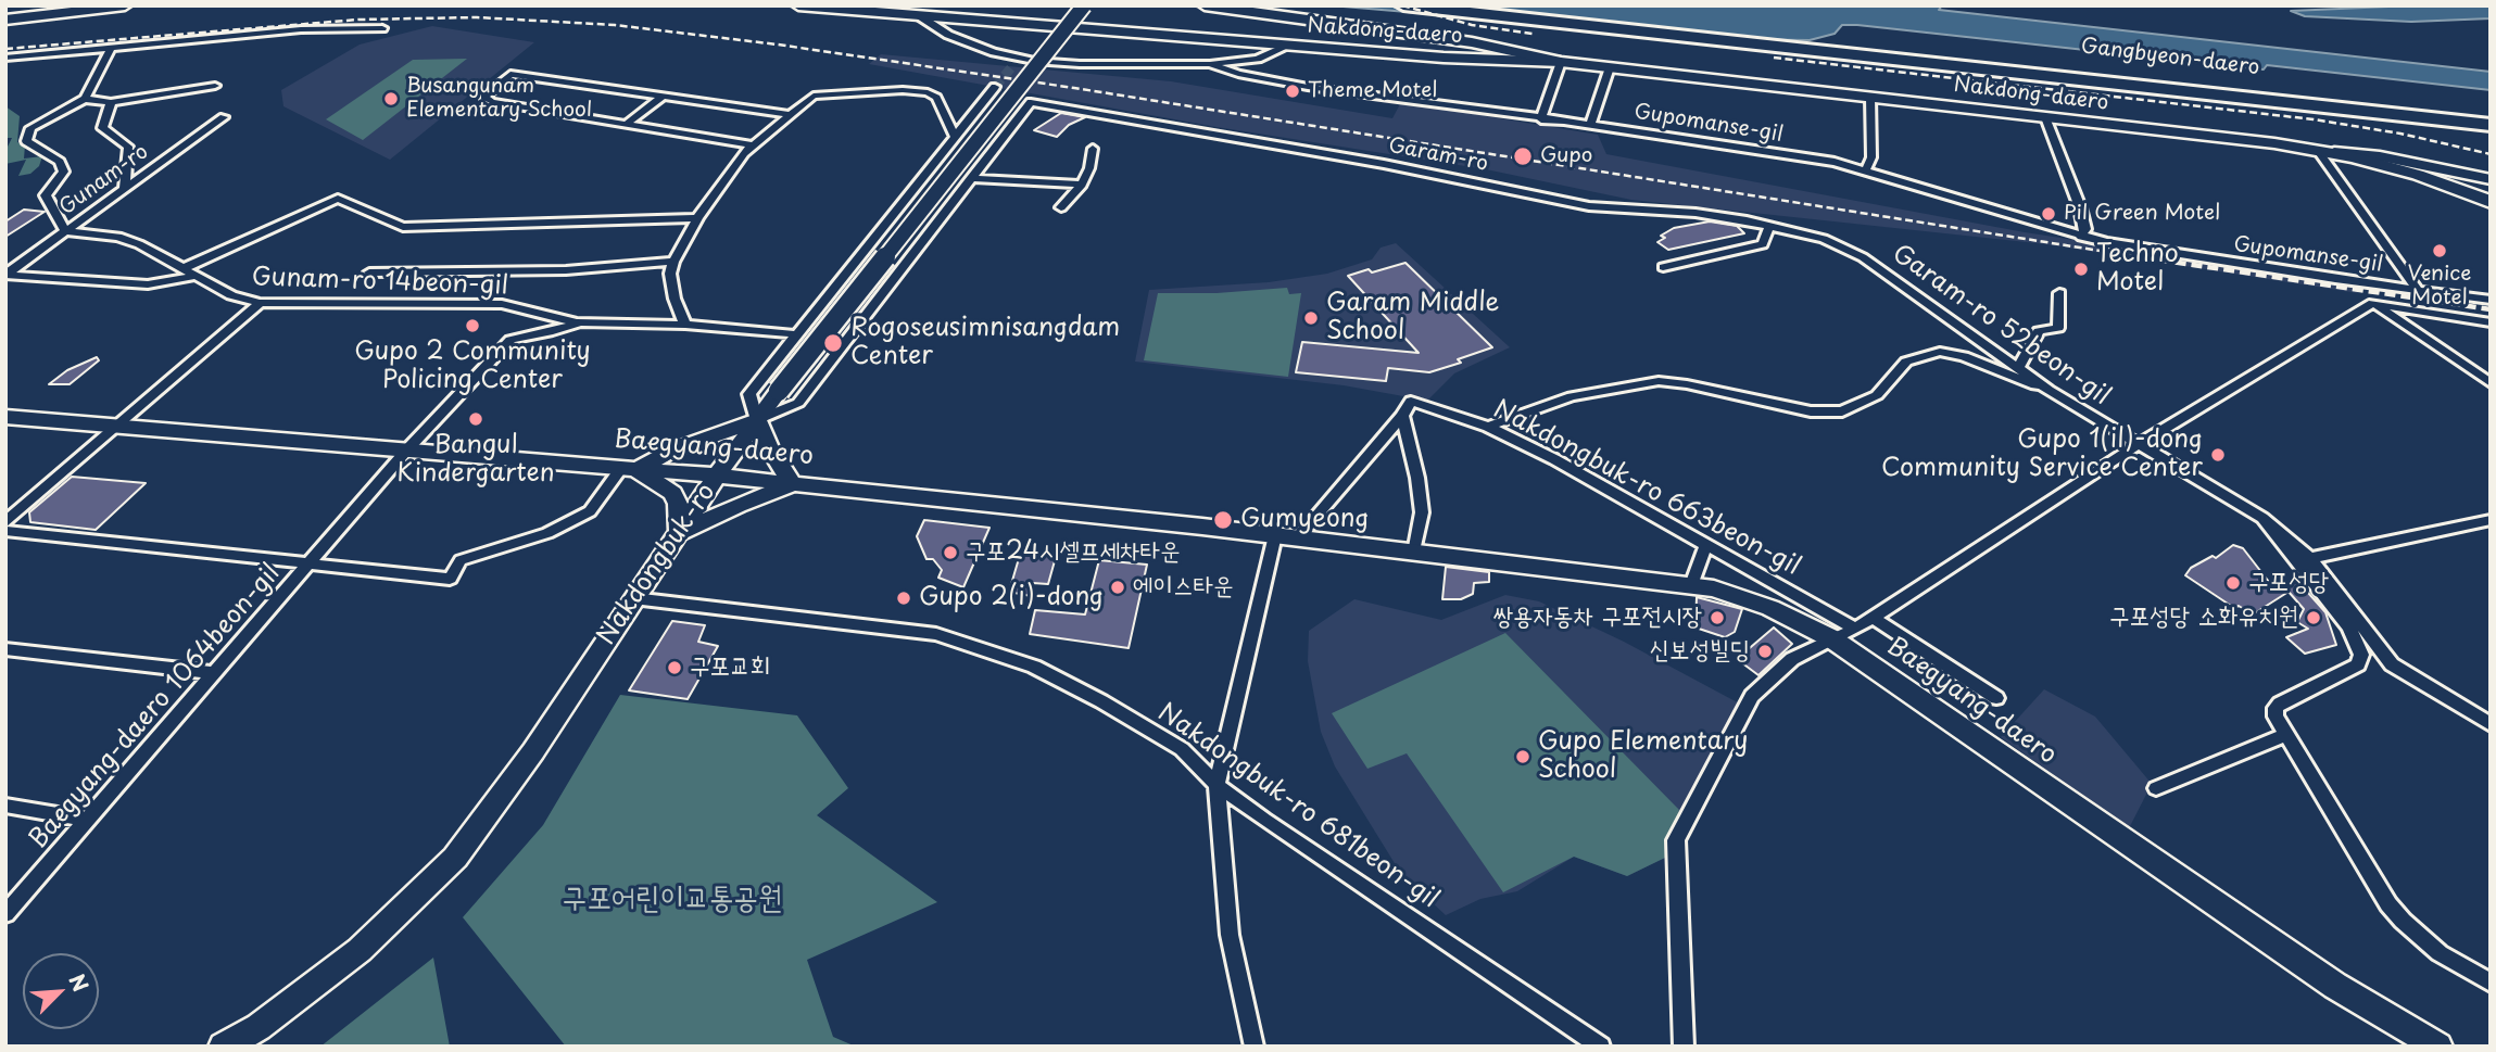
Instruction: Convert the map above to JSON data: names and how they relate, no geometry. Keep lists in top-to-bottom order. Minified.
{"streets":{"highway":["Gangbyeon-daero"],"main road":["Nakdong-daero","Baegyang-daero","Nakdongbuk-ro"],"street":["Gupomanse-gil","Garam-ro","Gunam-ro","Gunam-ro 14beon-gil","Garam-ro 52beon-gil","Nakdongbuk-ro 663beon-gil","Baegyang-daero 1064beon-gil","Nakdongbuk-ro 681beon-gil"]},"crossings":[["Nakdong-daero","Gupomanse-gil"],["Garam-ro","Garam-ro 52beon-gil"],["Gunam-ro","Gunam-ro 14beon-gil"],["Gunam-ro 14beon-gil","Baegyang-daero 1064beon-gil"],["Baegyang-daero","Nakdongbuk-ro"],["Baegyang-daero","Baegyang-daero 1064beon-gil"],["Nakdongbuk-ro","Nakdongbuk-ro 681beon-gil"]],"parks":["구포어린이교통공원"],"places":["Theme Motel","Busangunam Elementary School","Gupo","Pil Green Motel","Venice Motel","Techno Motel","Garam Middle School","Gupo 2 Community Policing Center","Rogoseusimnisangdam Center","Bangul Kindergarten","Gupo 1(il)-dong Community Service Center","Gumyeong","구포24시셀프세차타운","구포성당","에이스타운","Gupo 2(i)-dong","쌍용자동차 구포전시장","구포성당 소화유치원","신보성빌딩","구포교회","Gupo Elementary School"],"north":"top right"}
